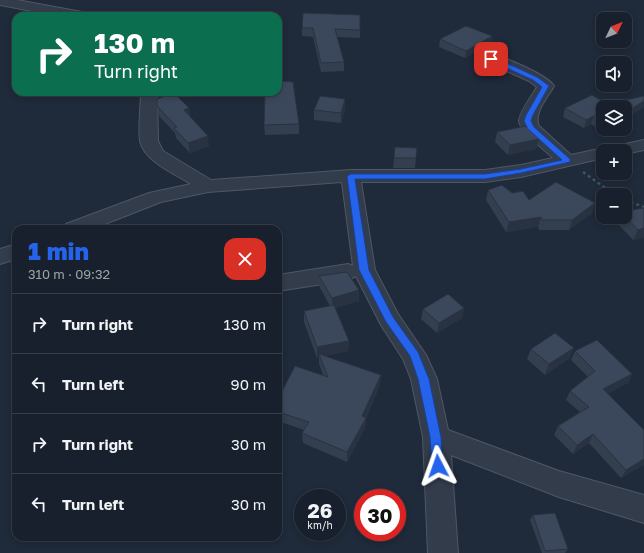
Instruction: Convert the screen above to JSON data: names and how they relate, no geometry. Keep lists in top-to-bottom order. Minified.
{"north":"top right","page":{"map_buttons":["+","−"],"turn":["130 m","Turn right"],"heading":["1 min","310 m · 09:32"],"list":[{"name":"Turn right","value":"130 m"},{"name":"Turn left","value":"90 m"},{"name":"Turn right","value":"30 m"},{"name":"Turn left","value":"30 m"}],"speed":"26 km/h","limit":"30"}}
